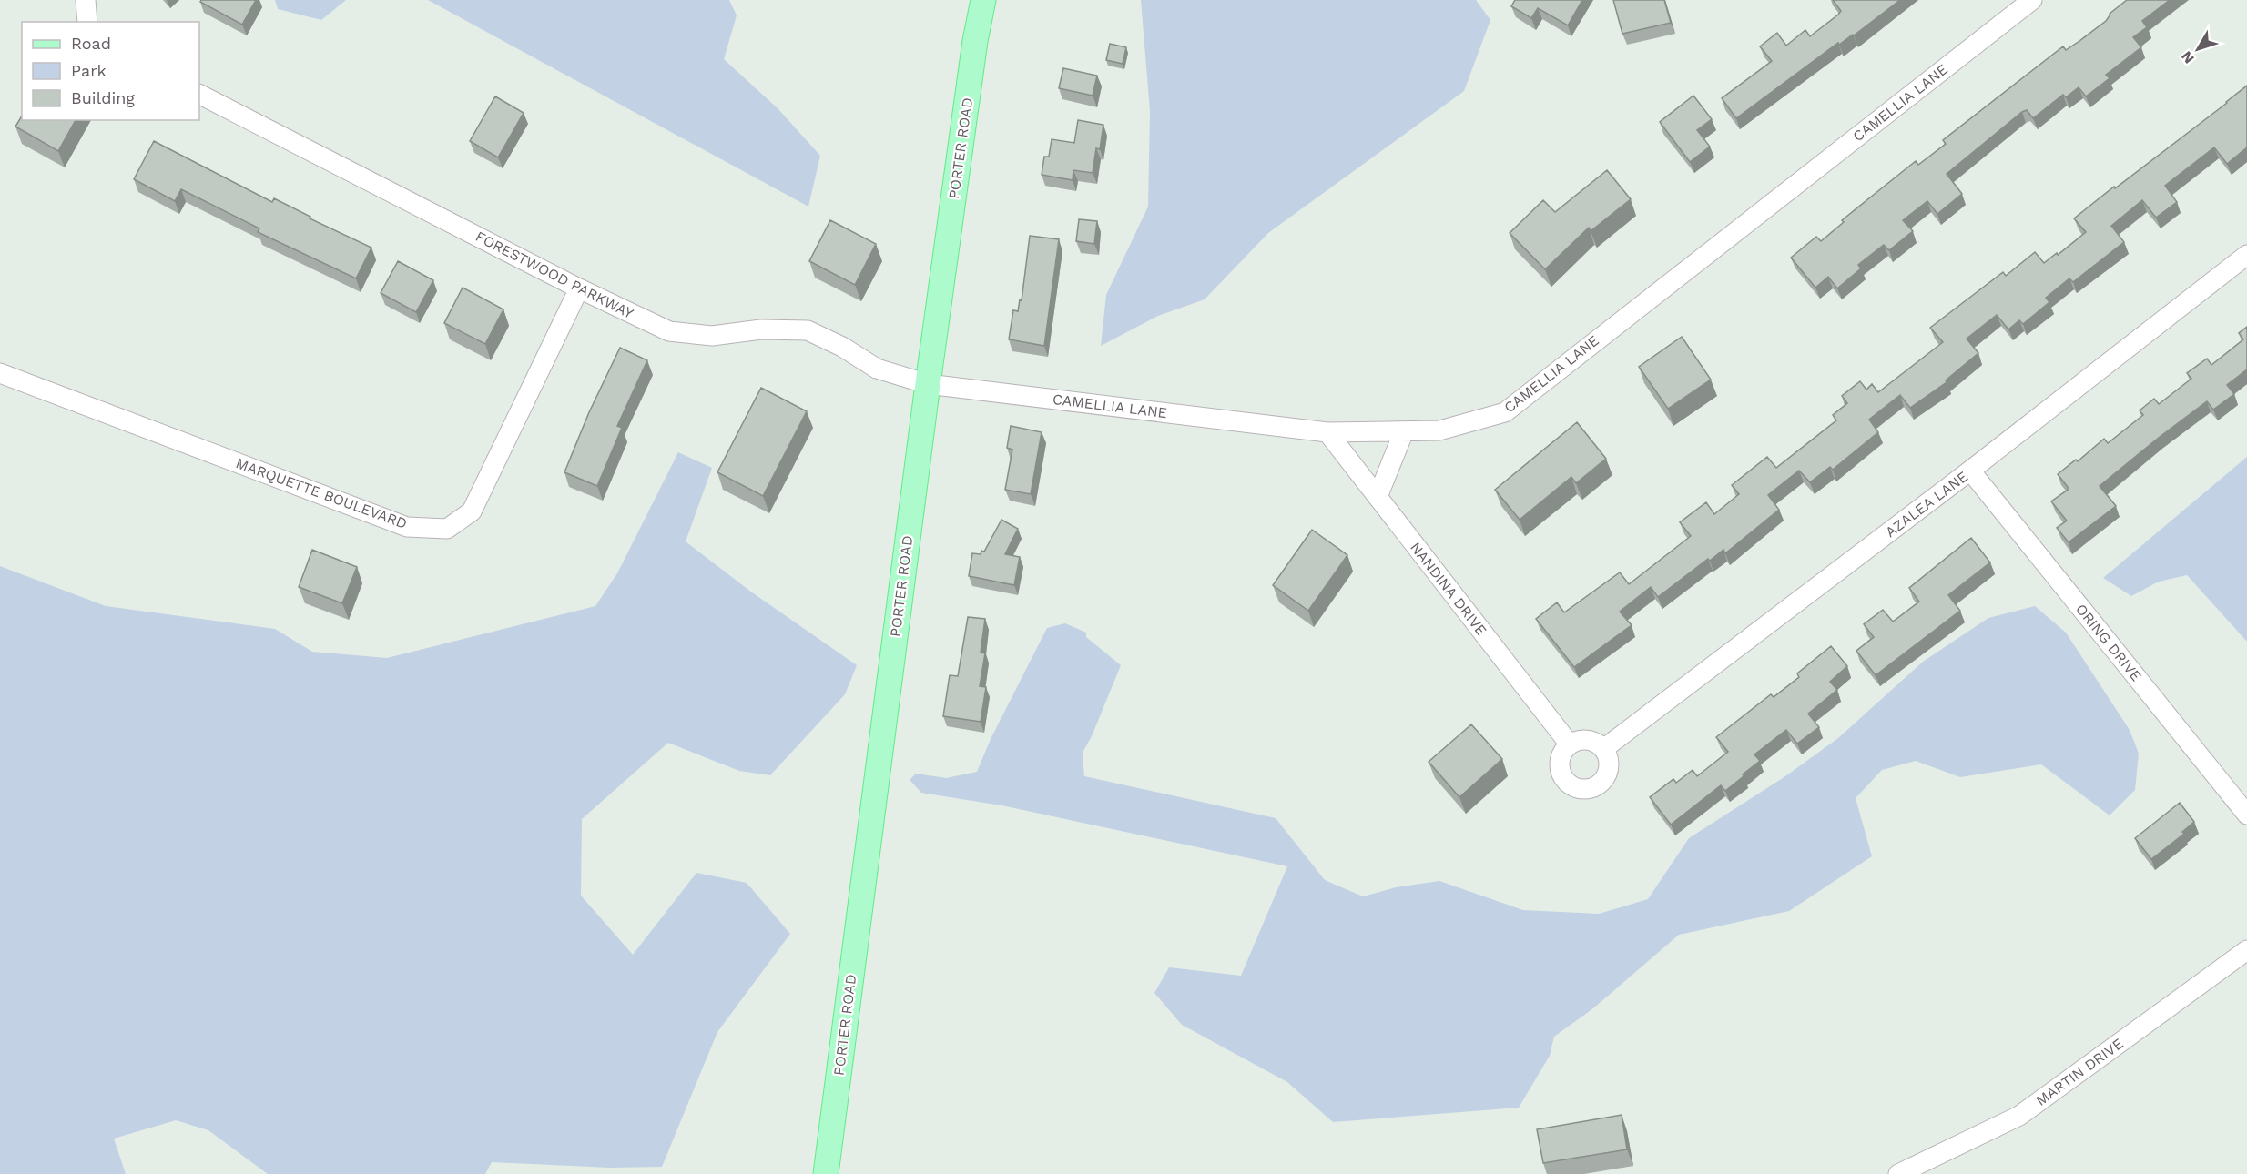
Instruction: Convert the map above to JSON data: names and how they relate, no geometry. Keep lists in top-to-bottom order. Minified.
{"streets":{"main road":["PORTER ROAD"],"street":["CAMELLIA LANE","FORESTWOOD PARKWAY","MARQUETTE BOULEVARD","AZALEA LANE","NANDINA DRIVE","ORING DRIVE","MARTIN DRIVE"]},"crossings":[["CAMELLIA LANE","PORTER ROAD"],["CAMELLIA LANE","FORESTWOOD PARKWAY"],["CAMELLIA LANE","NANDINA DRIVE"],["PORTER ROAD","FORESTWOOD PARKWAY"],["FORESTWOOD PARKWAY","MARQUETTE BOULEVARD"],["AZALEA LANE","NANDINA DRIVE"],["AZALEA LANE","ORING DRIVE"]],"legend":["Road","Park","Building"],"north":"bottom left"}
